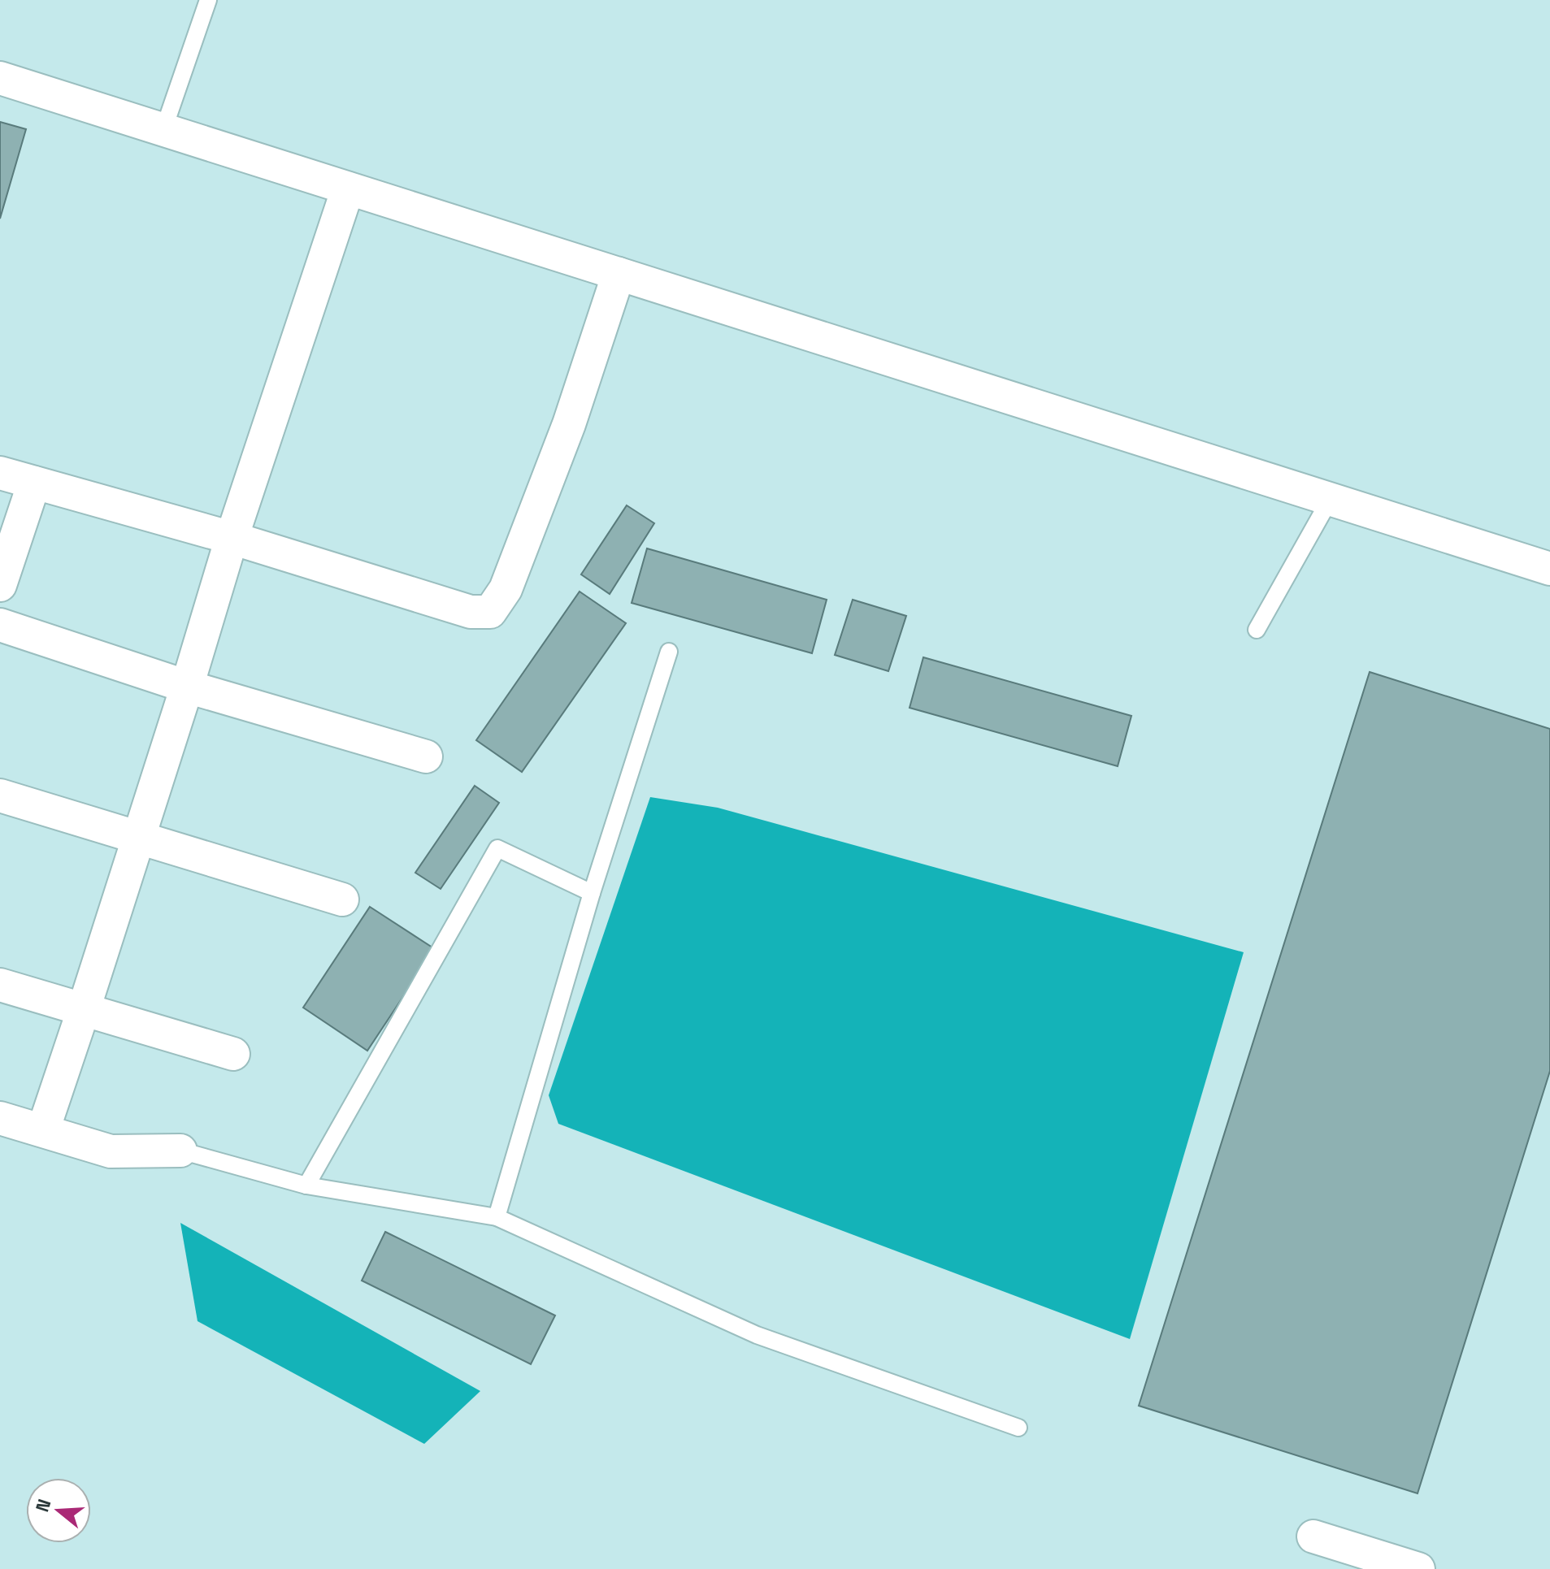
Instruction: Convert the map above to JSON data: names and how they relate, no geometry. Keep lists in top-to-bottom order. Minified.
{"north":"left"}
